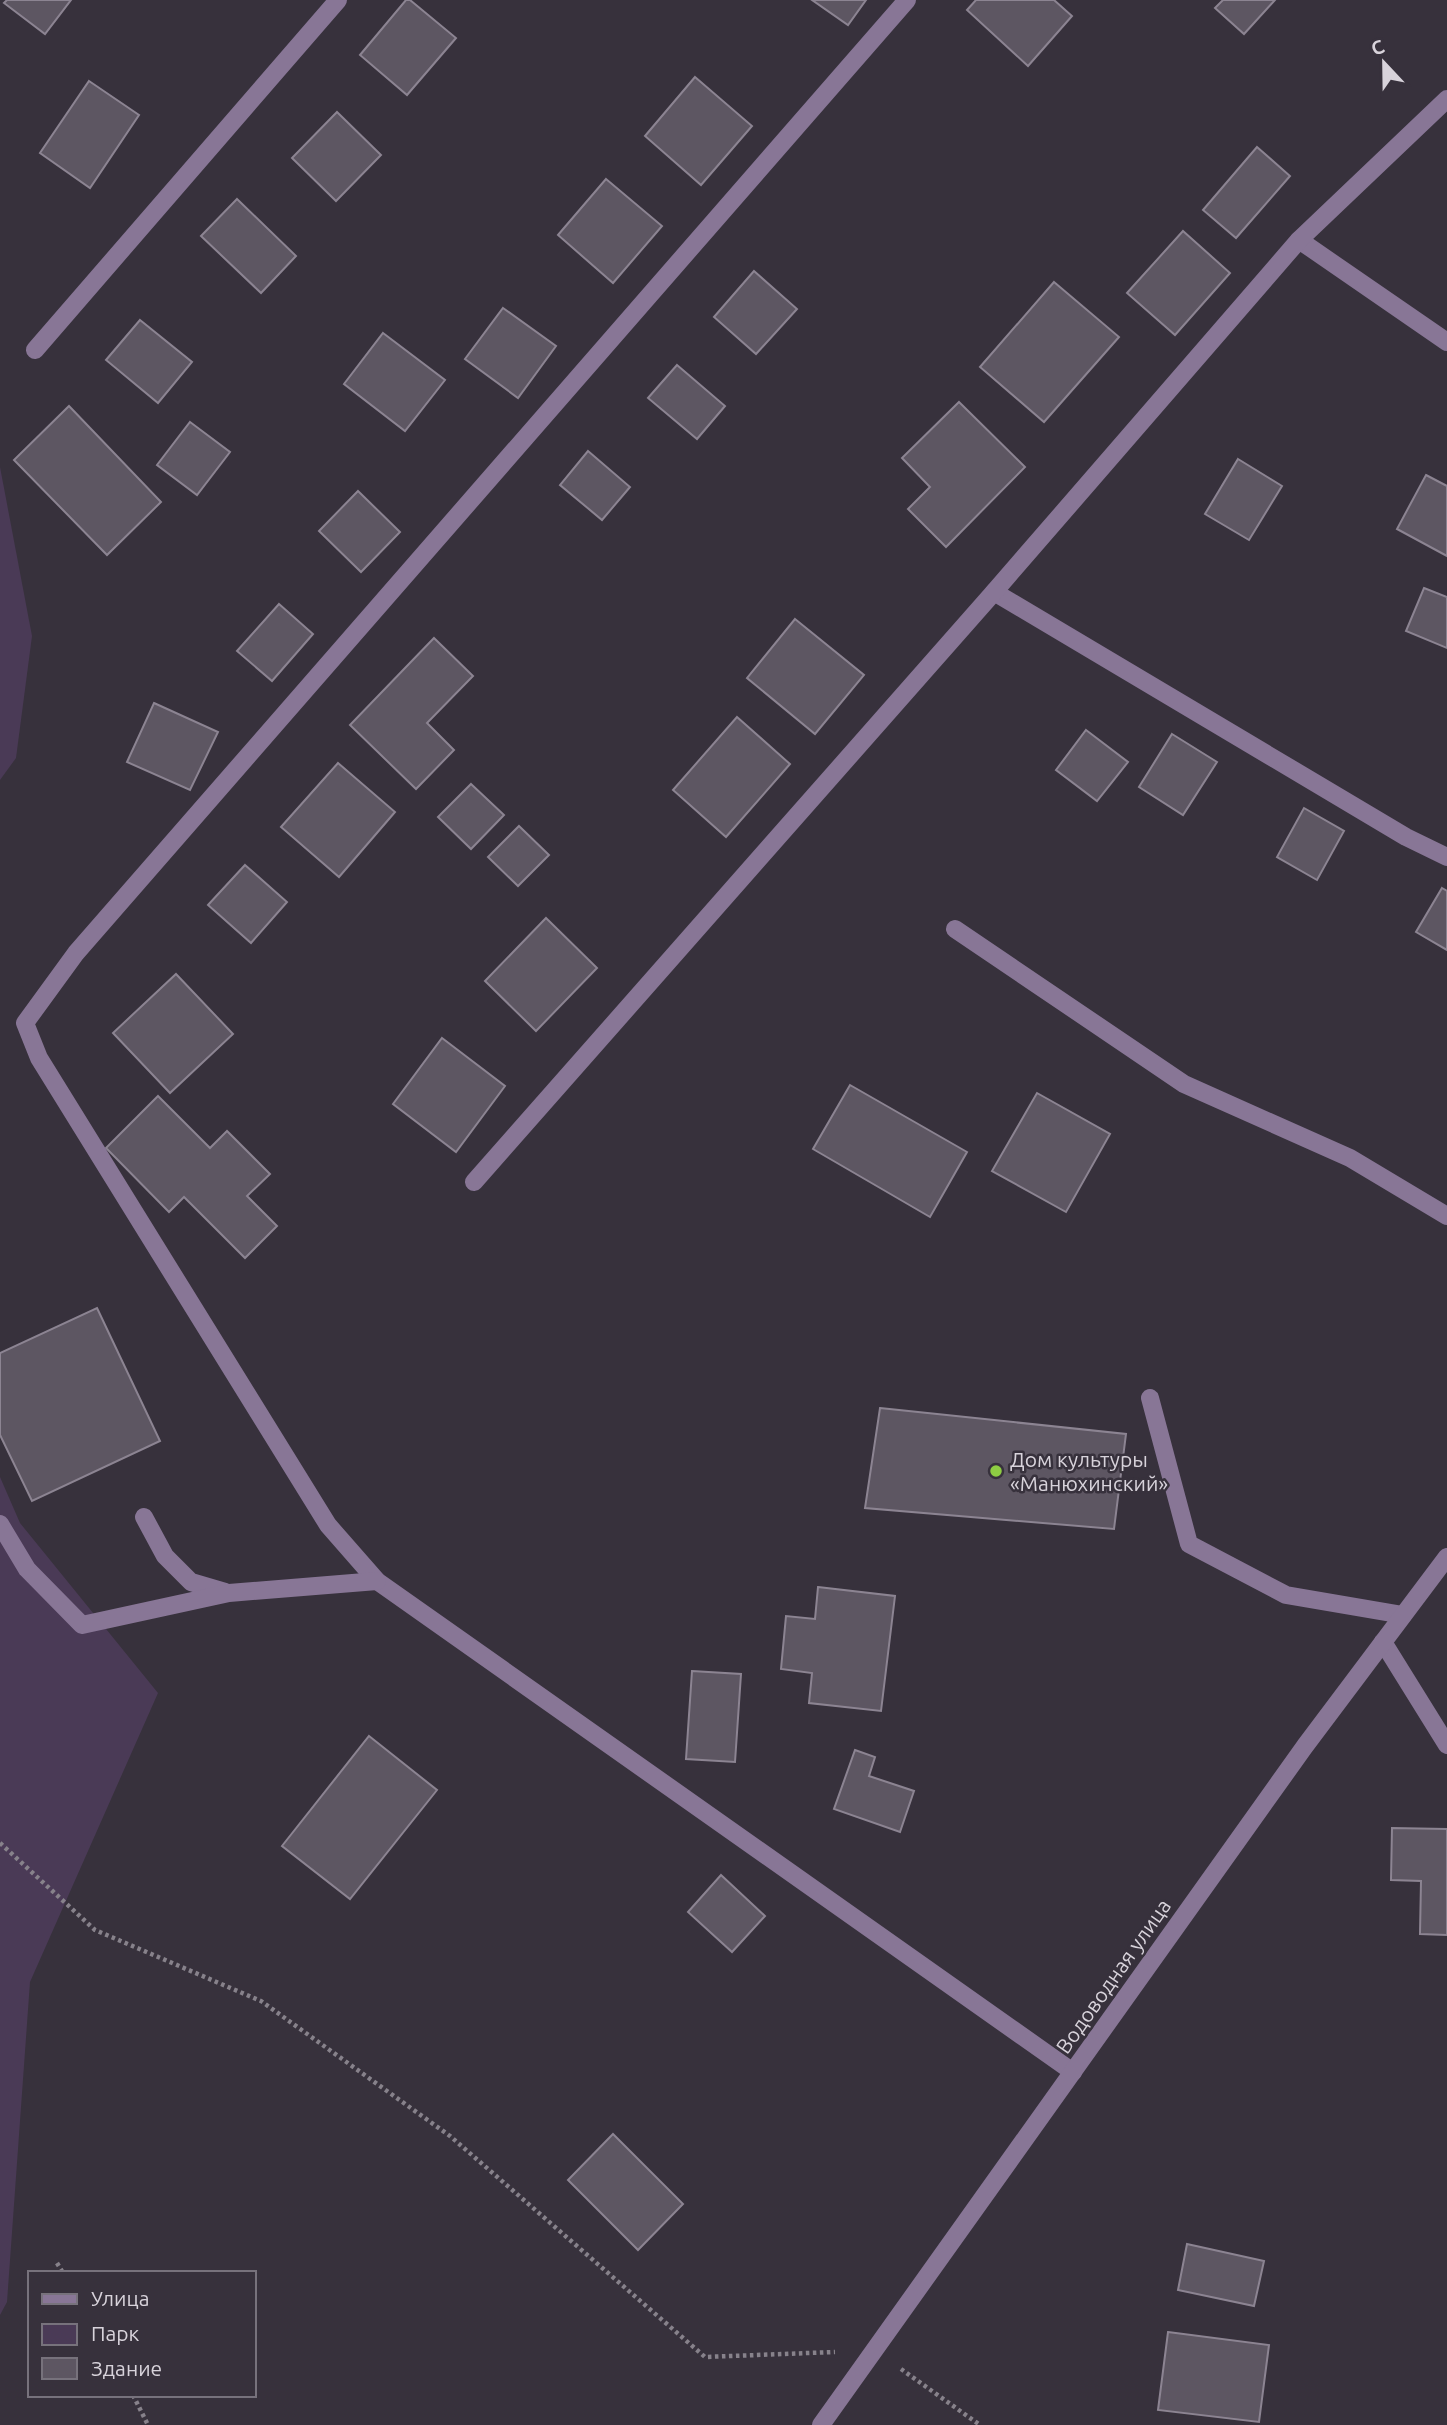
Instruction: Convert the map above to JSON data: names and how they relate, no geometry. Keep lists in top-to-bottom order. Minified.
{"streets":{"street":["Водоводная улица"]},"places":["Дом культуры «Манюхинский»"],"legend":["Улица","Парк","Здание"],"north":"top"}
